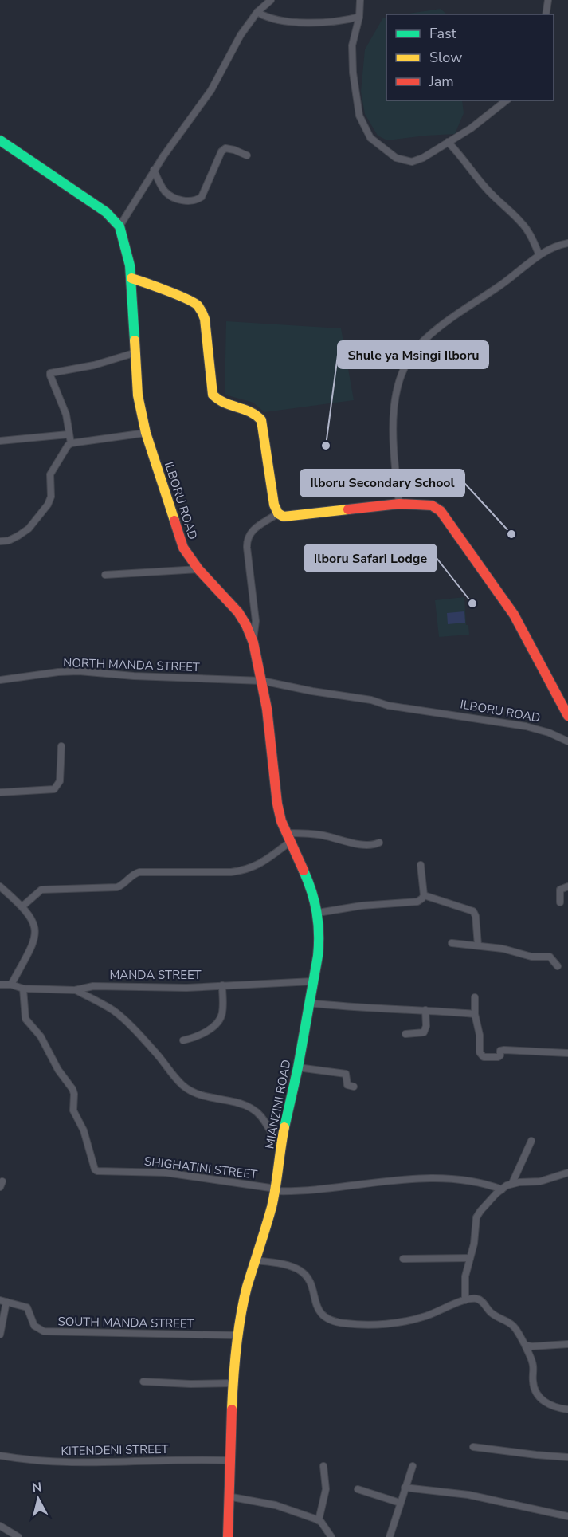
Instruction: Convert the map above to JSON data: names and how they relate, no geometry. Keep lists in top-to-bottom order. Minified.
{"streets":{"street":["ILBORU ROAD","NORTH MANDA STREET","MANDA STREET","MIANZINI ROAD","SHIGHATINI STREET","SOUTH MANDA STREET","KITENDENI STREET"]},"crossings":[["ILBORU ROAD","NORTH MANDA STREET"],["ILBORU ROAD","MIANZINI ROAD"],["NORTH MANDA STREET","MIANZINI ROAD"],["MANDA STREET","MIANZINI ROAD"],["MANDA STREET","SHIGHATINI STREET"],["MIANZINI ROAD","SHIGHATINI STREET"],["MIANZINI ROAD","SOUTH MANDA STREET"],["MIANZINI ROAD","KITENDENI STREET"]],"places":["Shule ya Msingi Ilboru","Ilboru Secondary School","Ilboru Safari Lodge"],"legend":["Fast","Slow","Jam"],"north":"top"}
